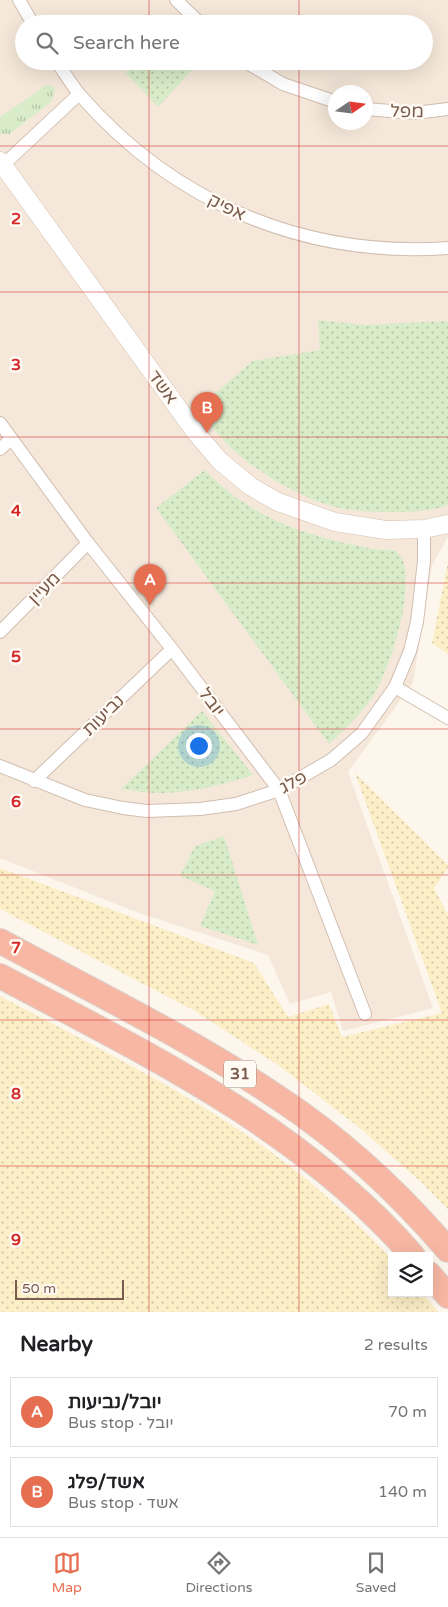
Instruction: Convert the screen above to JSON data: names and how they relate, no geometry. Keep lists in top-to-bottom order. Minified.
{"streets":{"highway":["31"],"street":["מפל","אפיק","אשד","מעיין","יובל","נביעות","פלג"]},"crossings":[["אשד","פלג"],["מעיין","יובל"],["יובל","נביעות"],["יובל","פלג"],["נביעות","פלג"]],"scale_bar":"50 m","north":"right","page":{"search":"Search here","pins":["B","A"],"scale":"50 m","heading":["Nearby","2 results"],"list":[{"mark":"A","name":"יובל/נביעות","note":"Bus stop · יובל","value":"70 m"},{"mark":"B","name":"אשד/פלג","note":"Bus stop · אשד","value":"140 m"}],"nav":["Map","Directions","Saved"]},"grid":{"rows":["2","3","4","5","6","7","8","9"]}}
